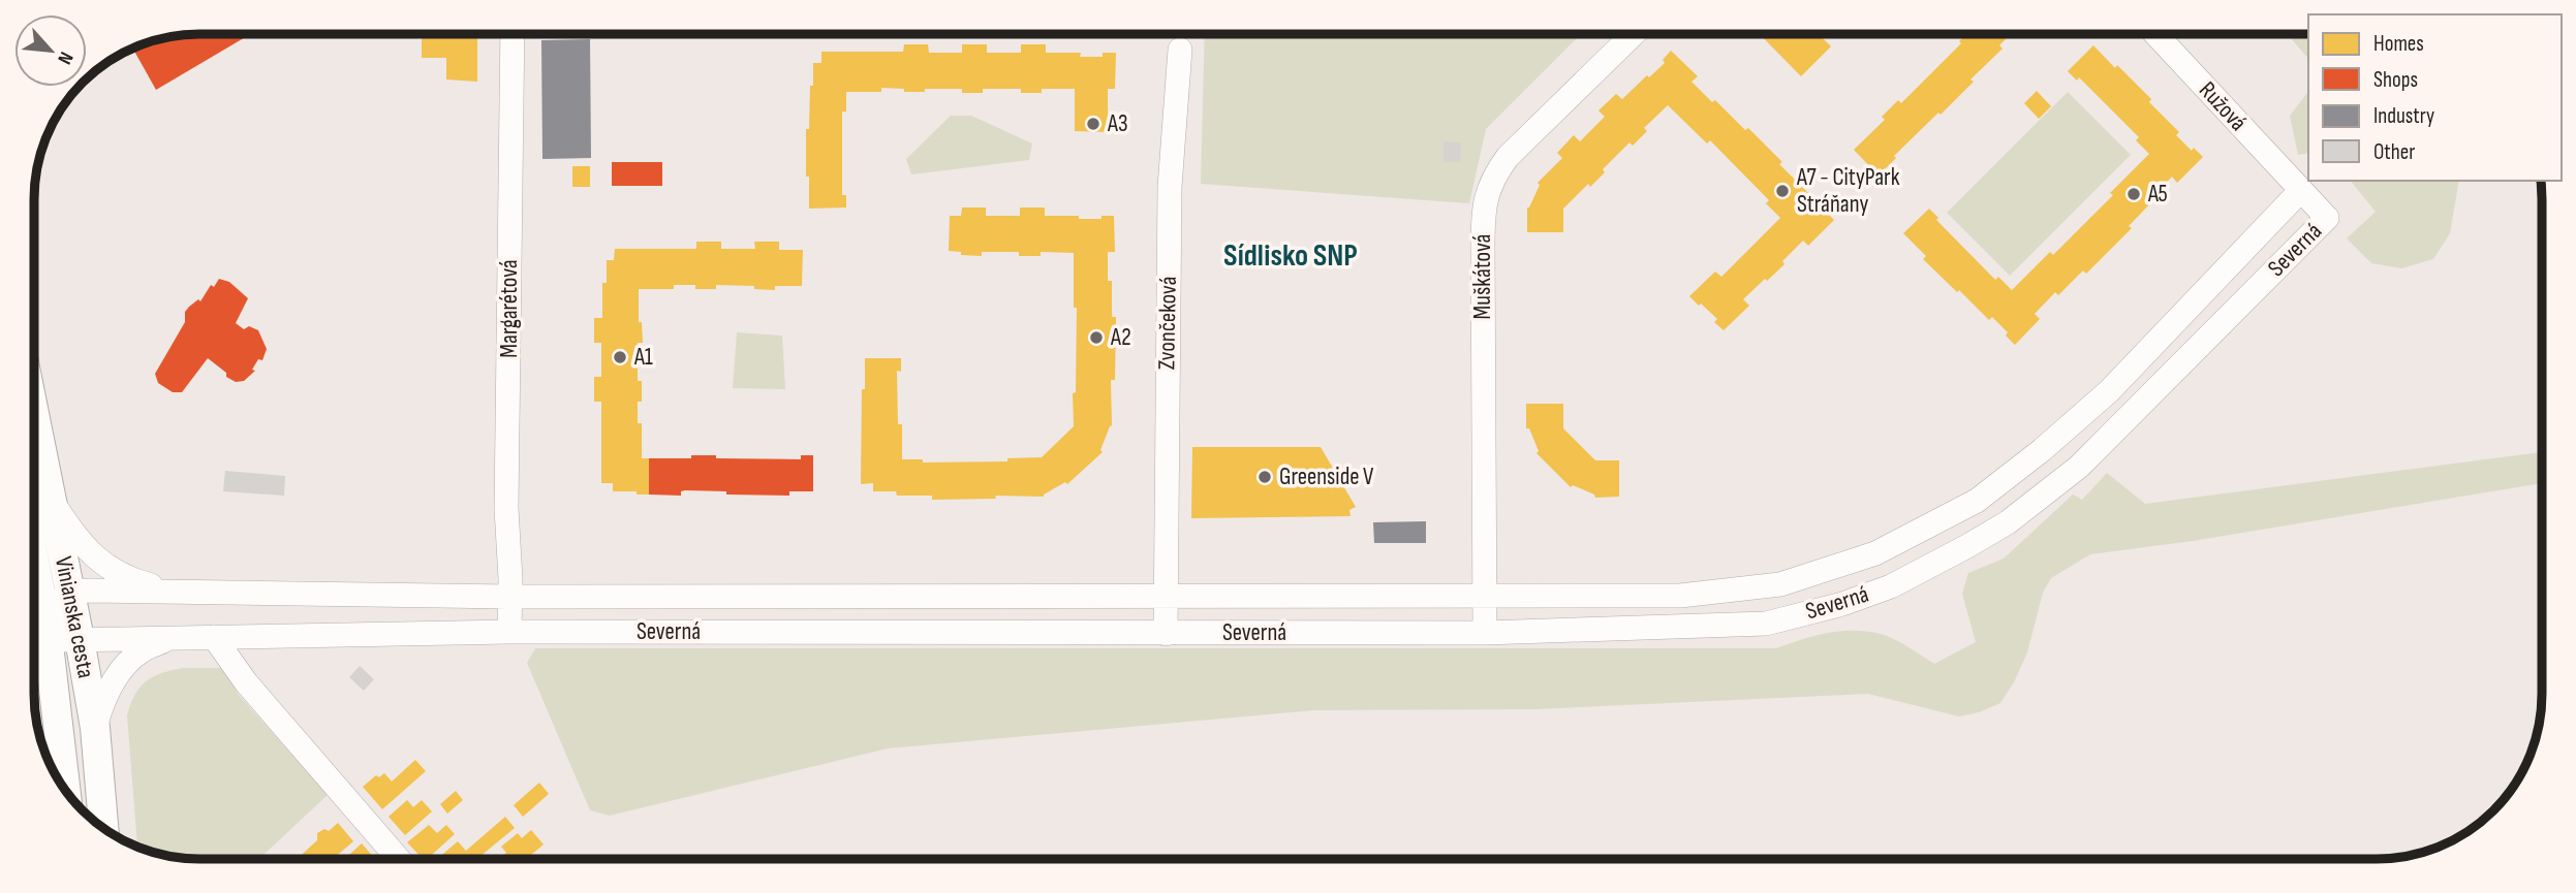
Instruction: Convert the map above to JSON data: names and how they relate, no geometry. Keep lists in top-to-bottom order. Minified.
{"streets":{"main road":["Vinianska cesta"],"street":["Ružová","Severná","Muškátová","Margarétová","Zvončeková"]},"crossings":[["Ružová","Severná"],["Severná","Muškátová"],["Severná","Margarétová"],["Severná","Zvončeková"],["Severná","Vinianska cesta"]],"districts":["Sídlisko SNP"],"places":["A3","A7 - CityPark Stráňany","A5","A2","A1","Greenside V"],"legend":["Homes","Shops","Industry","Other"],"north":"bottom right"}
